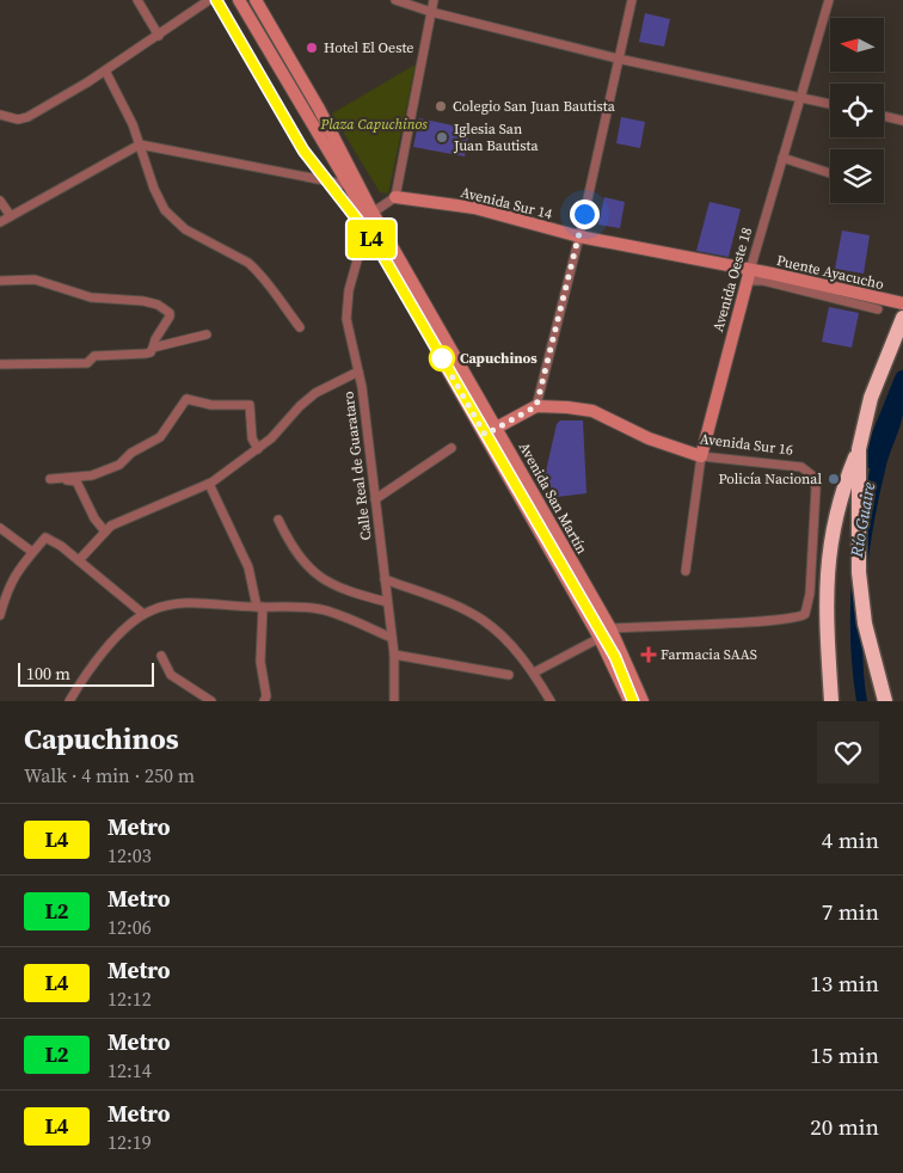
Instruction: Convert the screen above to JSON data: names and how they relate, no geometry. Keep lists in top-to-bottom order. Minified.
{"streets":{"main road":["Avenida Sur 14","Puente Ayacucho","Avenida Oeste 18","Avenida Sur 16","Avenida San Martín"],"street":["Calle Real de Guarataro"]},"crossings":[["Avenida Sur 14","Puente Ayacucho"],["Avenida Sur 14","Avenida Oeste 18"],["Puente Ayacucho","Avenida Oeste 18"],["Avenida Oeste 18","Avenida Sur 16"],["Avenida Sur 16","Avenida San Martín"],["Calle Real de Guarataro","Avenida San Martín"]],"water":["Río Guaire"],"parks":["Plaza Capuchinos"],"places":{"other":["Hotel El Oeste","Colegio San Juan Bautista","Iglesia San Juan Bautista","Capuchinos","Policía Nacional"],"health":["Farmacia SAAS"]},"lines":["metro line L4"],"scale_bar":"100 m","north":"left","page":{"on_map":"L4","scale":"100 m","heading":["Capuchinos","Walk · 4 min · 250 m"],"list":[{"mark":"L4","name":"Metro","note":"12:03","value":"4 min"},{"mark":"L2","name":"Metro","note":"12:06","value":"7 min"},{"mark":"L4","name":"Metro","note":"12:12","value":"13 min"},{"mark":"L2","name":"Metro","note":"12:14","value":"15 min"},{"mark":"L4","name":"Metro","note":"12:19","value":"20 min"}]}}
